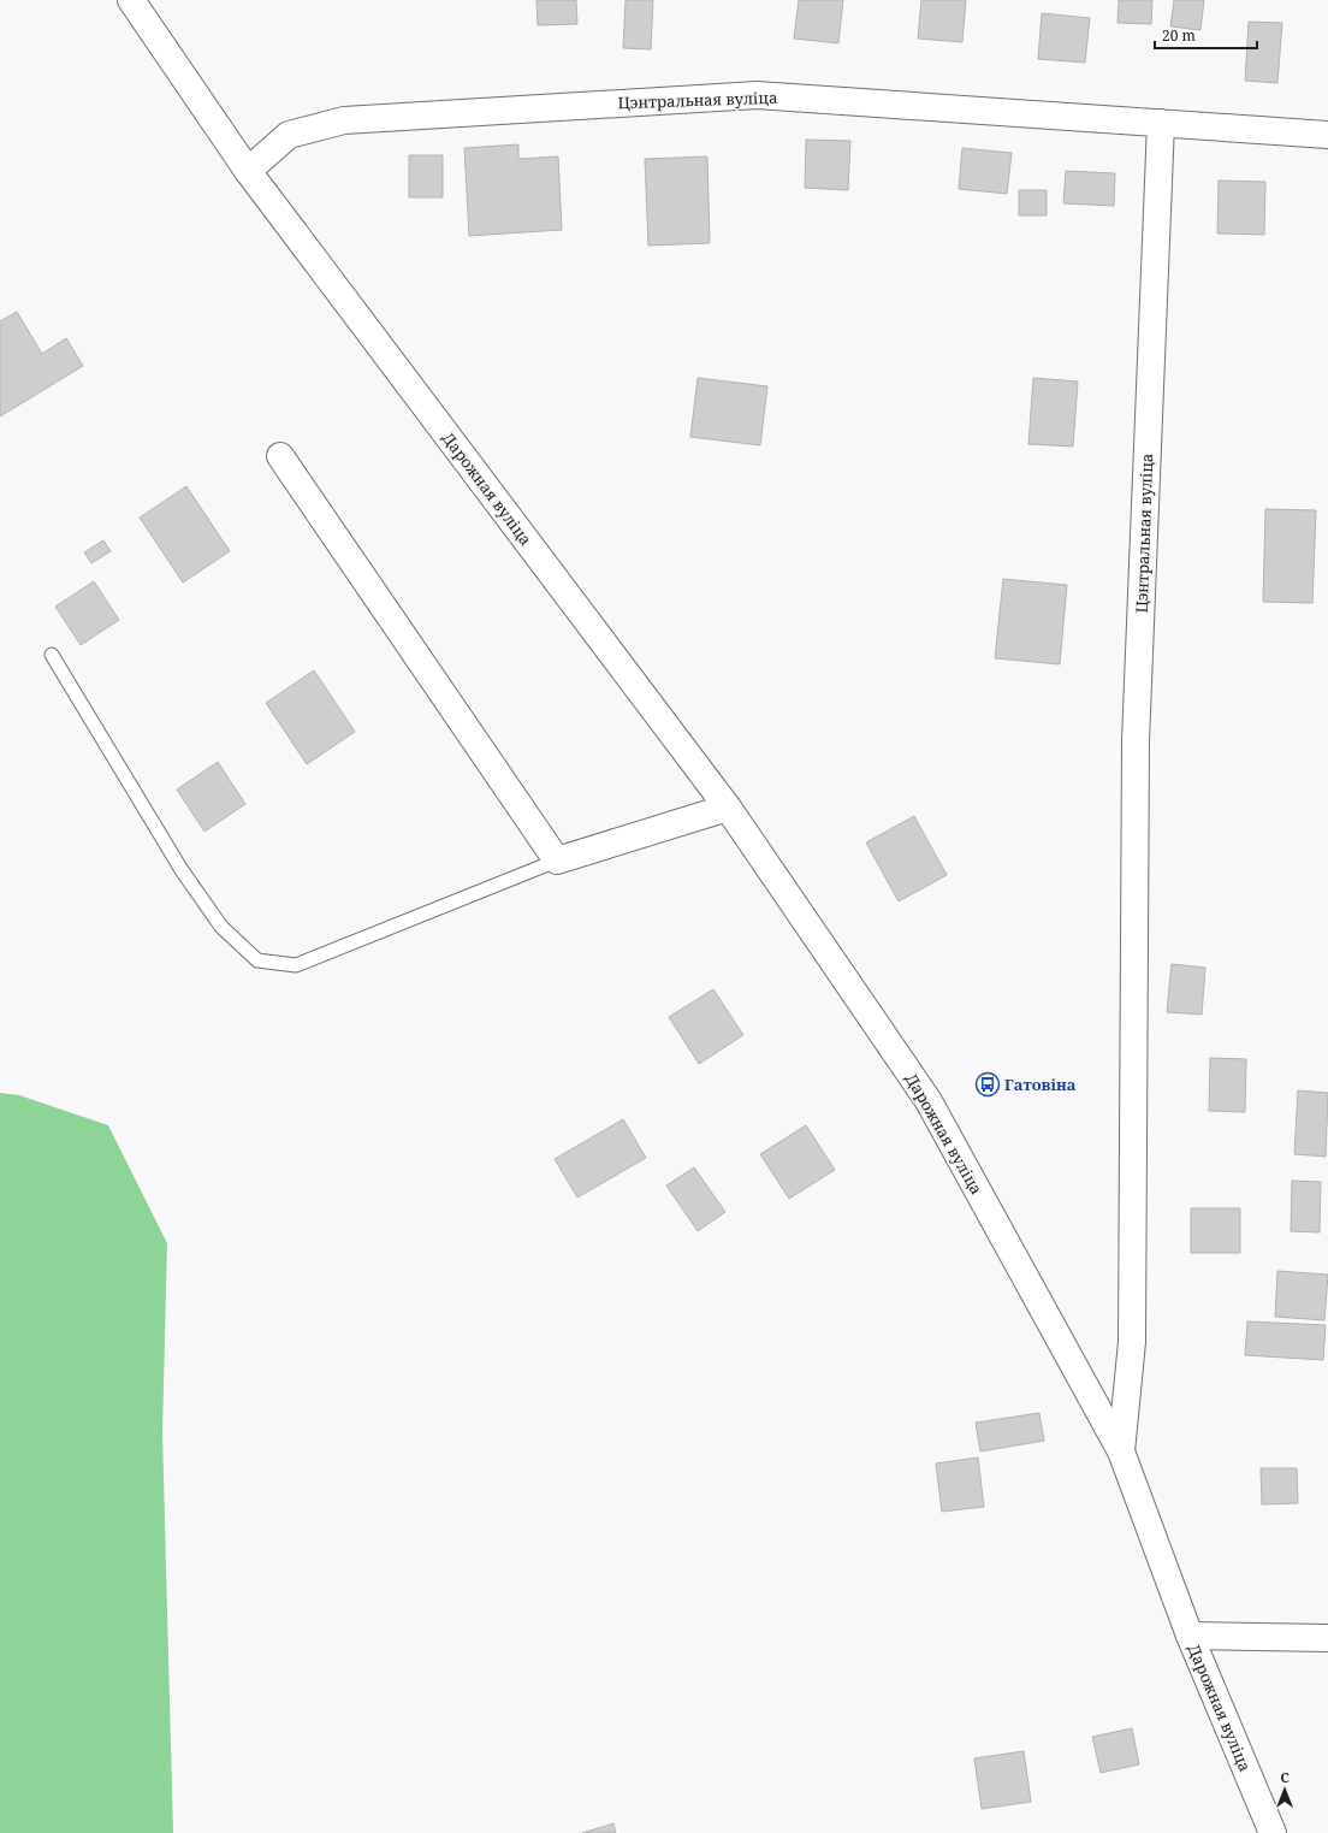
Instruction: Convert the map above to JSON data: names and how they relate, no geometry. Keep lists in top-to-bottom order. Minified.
{"streets":{"street":["Цэнтральная вуліца","Дарожная вуліца"]},"crossings":[["Цэнтральная вуліца","Дарожная вуліца"]],"places":{"bus stop":["Гатовіна"]},"scale_bar":"20 m","north":"top"}
